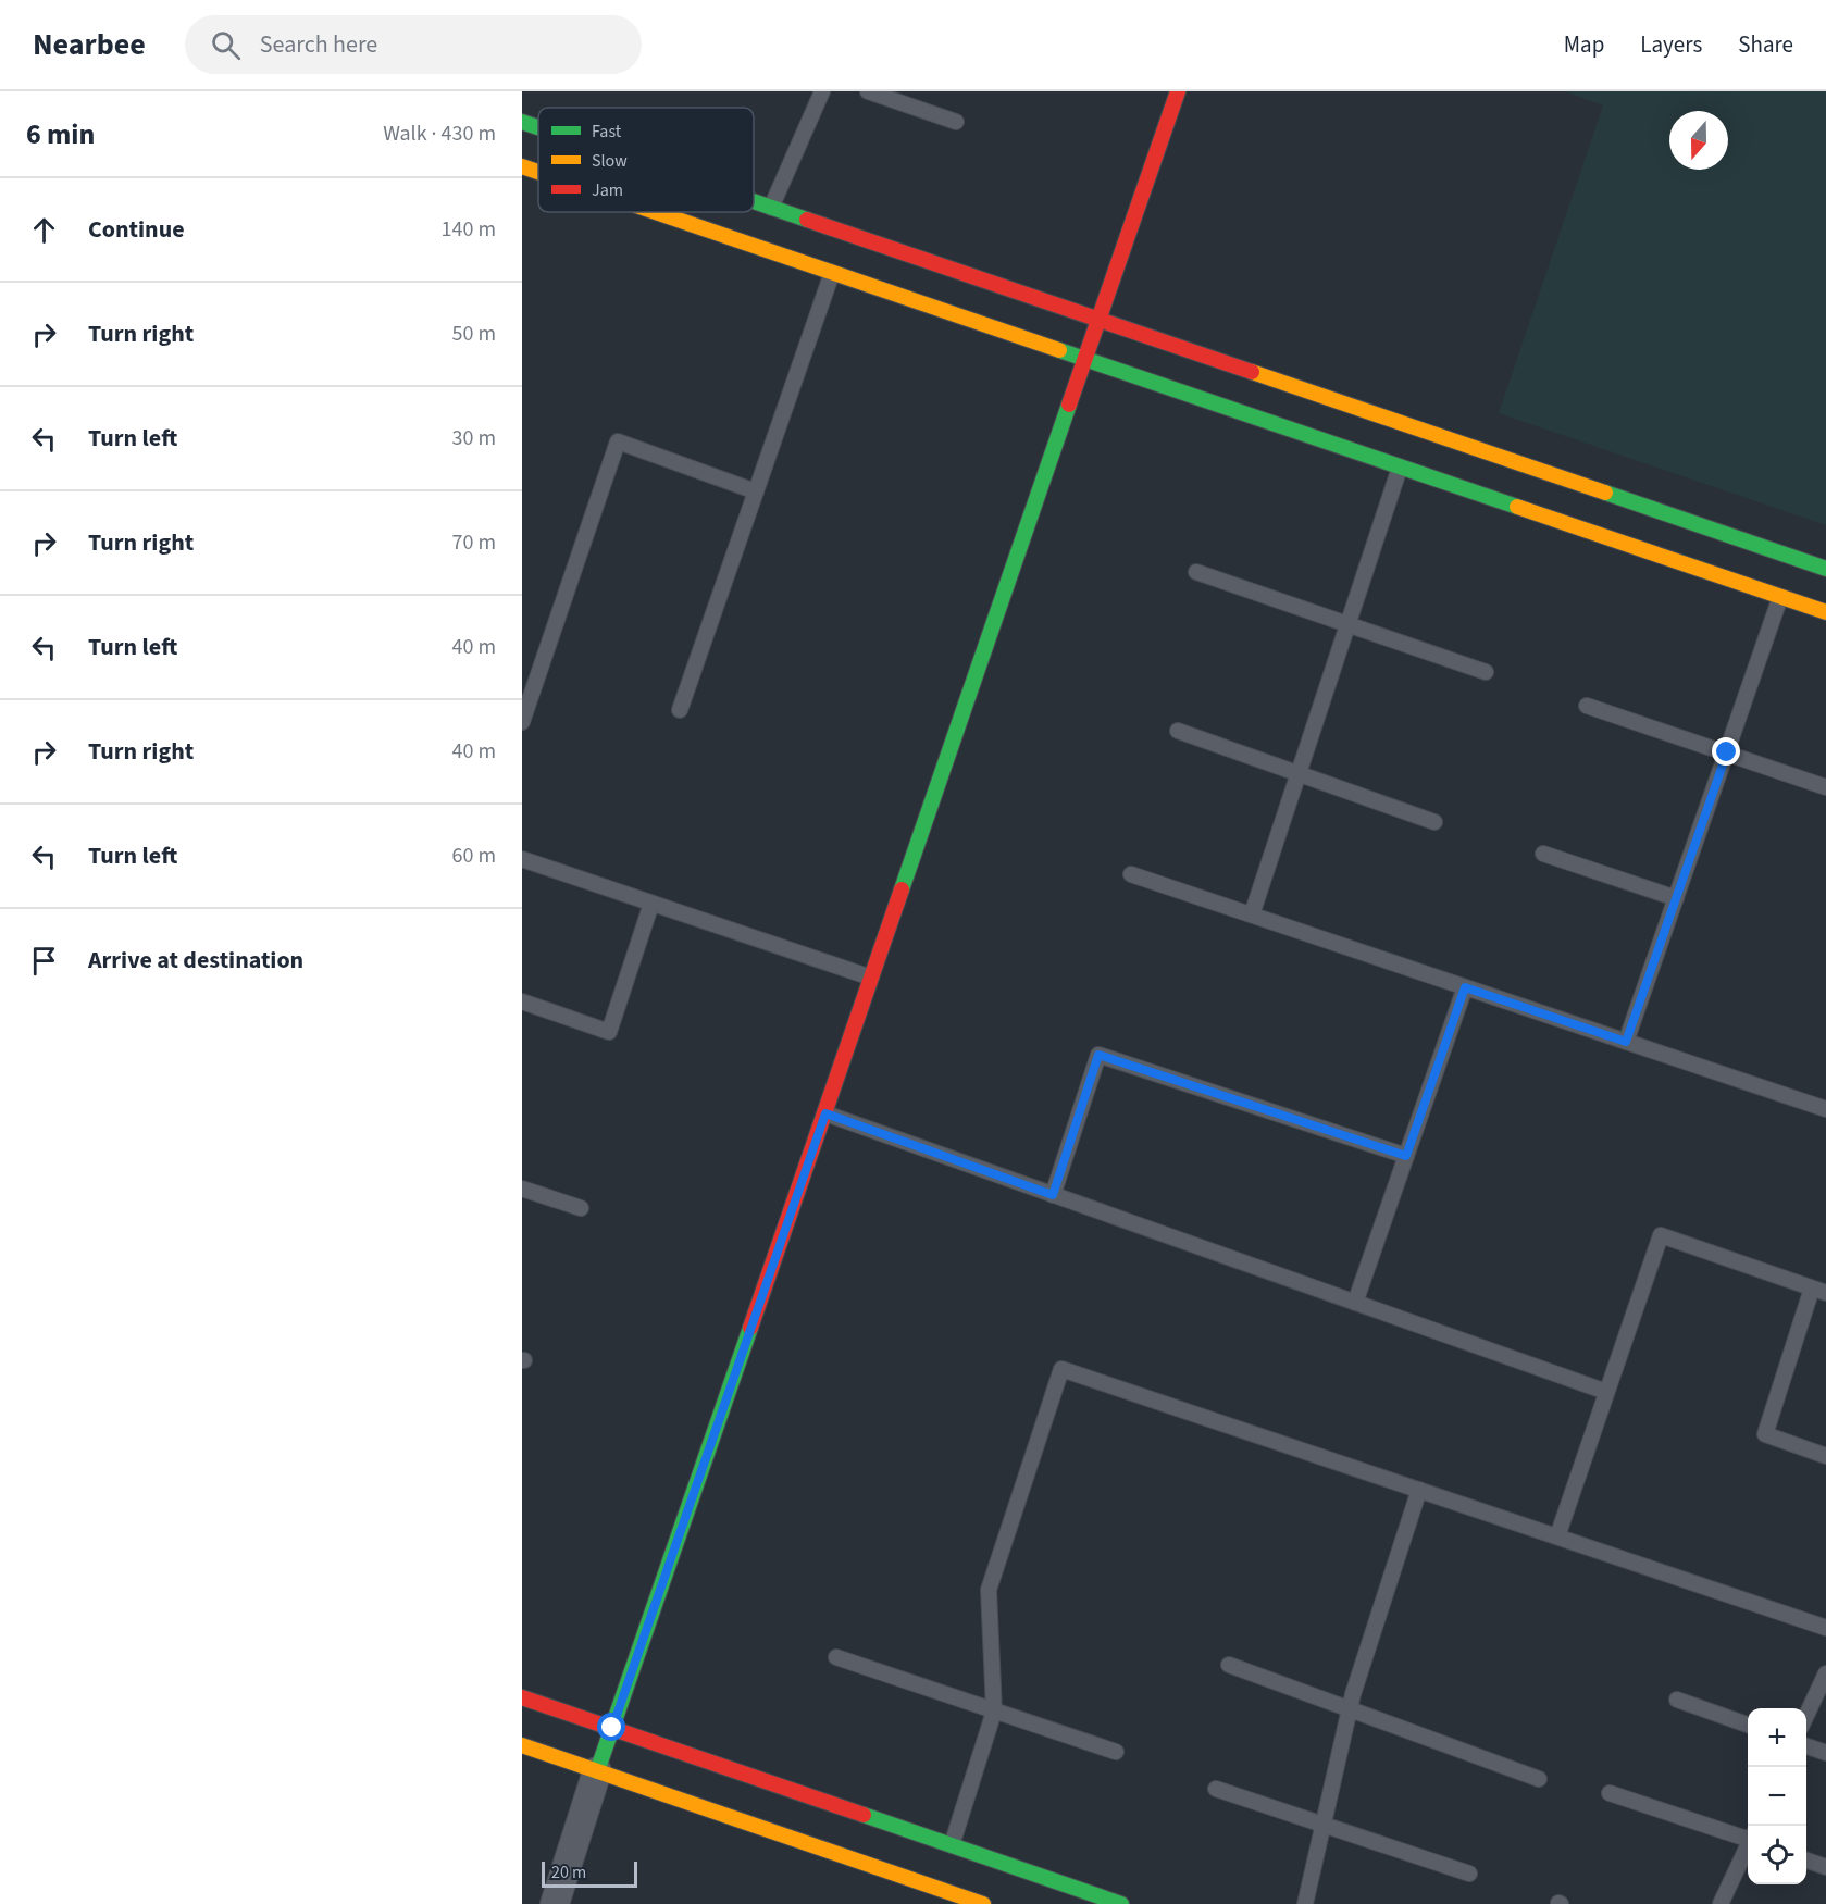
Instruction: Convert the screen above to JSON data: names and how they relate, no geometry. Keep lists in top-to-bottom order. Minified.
{"legend":["Fast","Slow","Jam"],"scale_bar":"20 m","north":"bottom","page":{"header":"Nearbee","search":"Search here","nav":["Map","Layers","Share"],"heading":["6 min","Walk · 430 m"],"list":[["Continue","140 m"],["Turn right","50 m"],["Turn left","30 m"],["Turn right","70 m"],["Turn left","40 m"],["Turn right","40 m"],["Turn left","60 m"],"Arrive at destination"],"map_buttons":["+","−"],"scale":"20 m"}}
